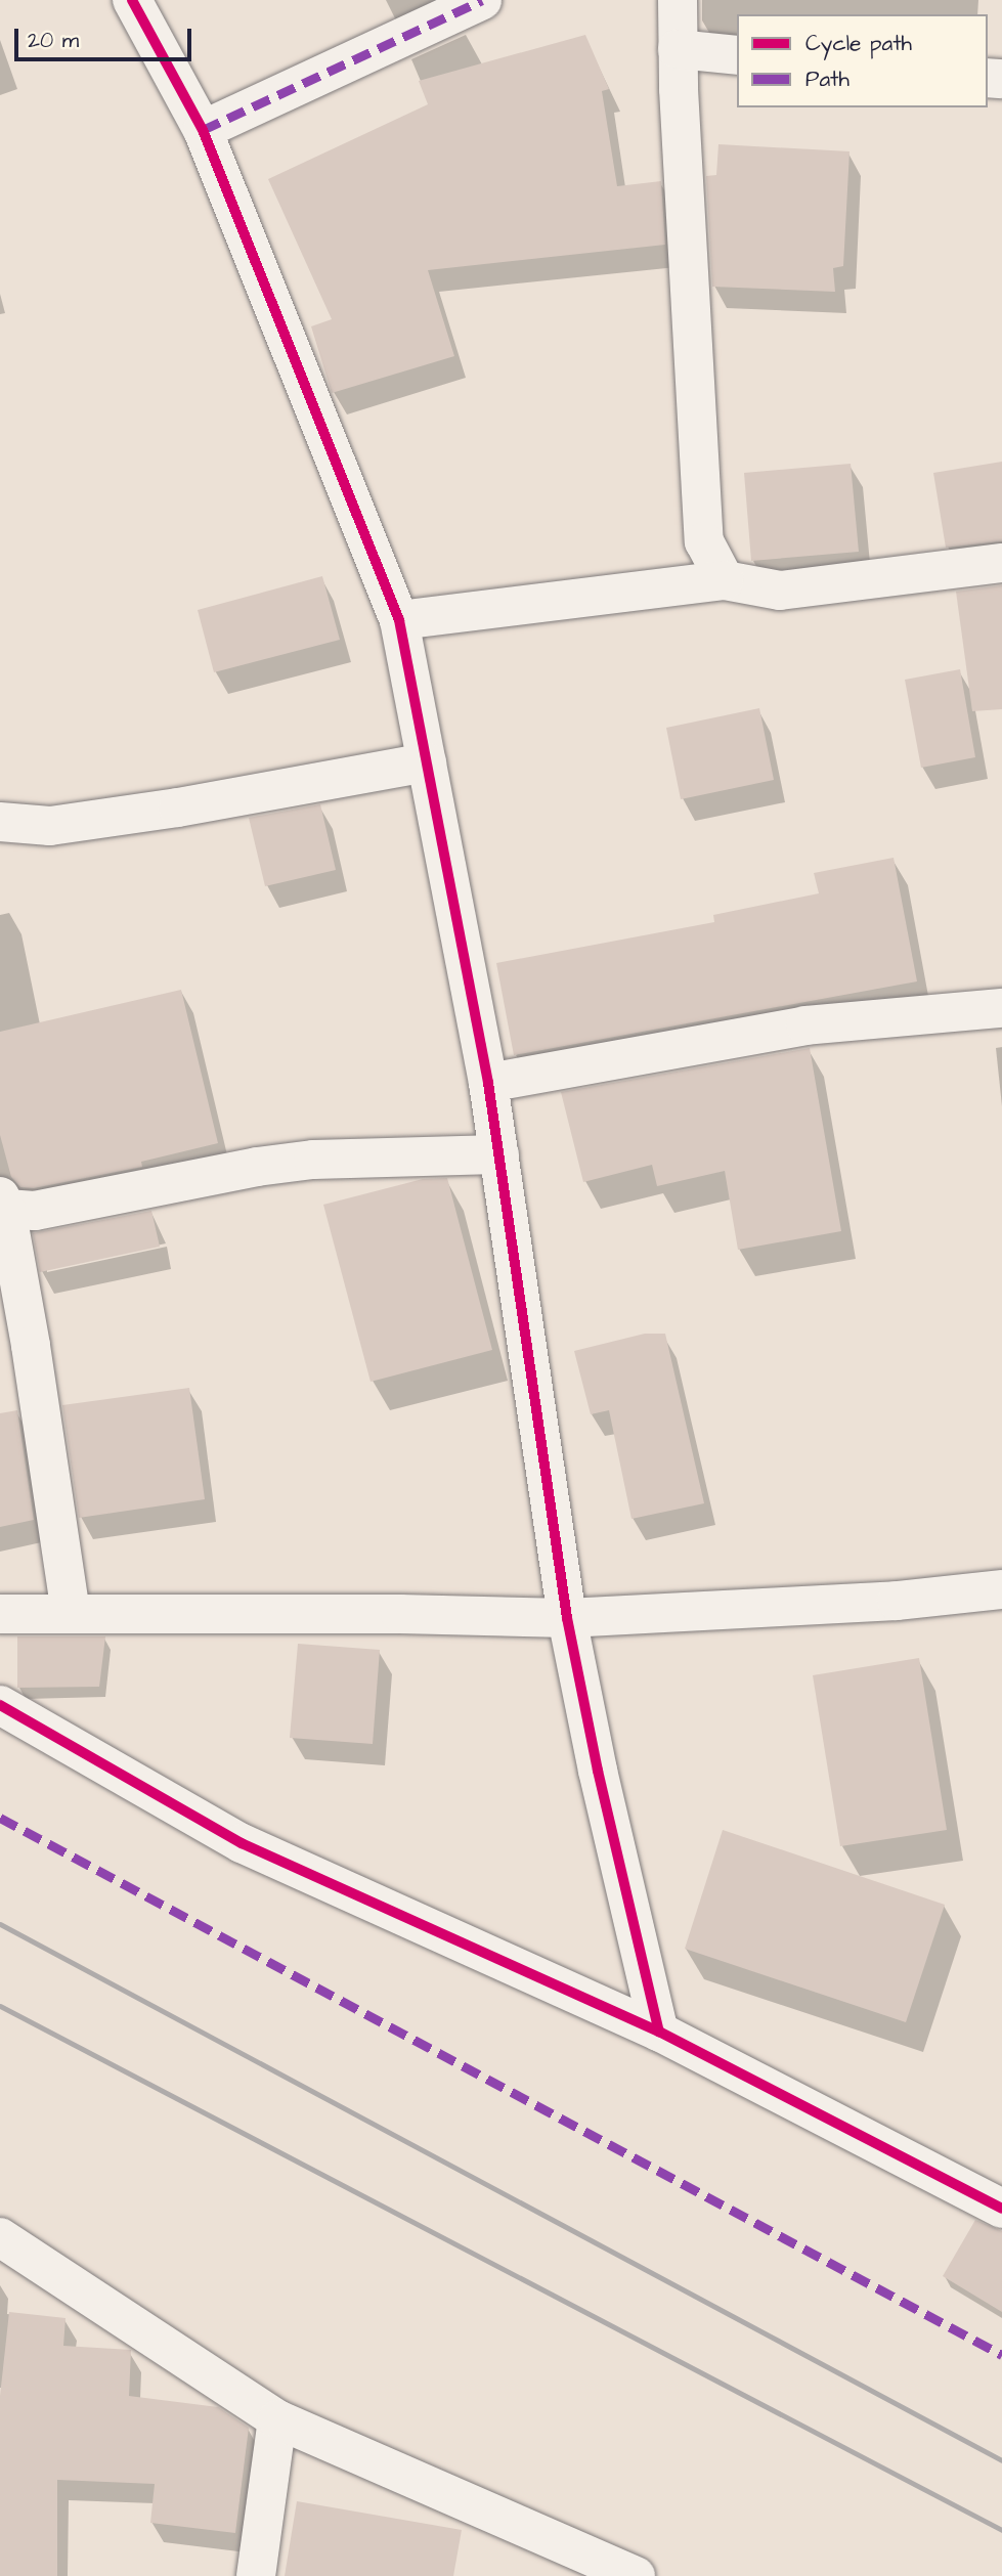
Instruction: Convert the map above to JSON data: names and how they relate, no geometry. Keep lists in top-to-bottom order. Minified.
{"legend":["Cycle path","Path"],"scale_bar":"20 m"}
